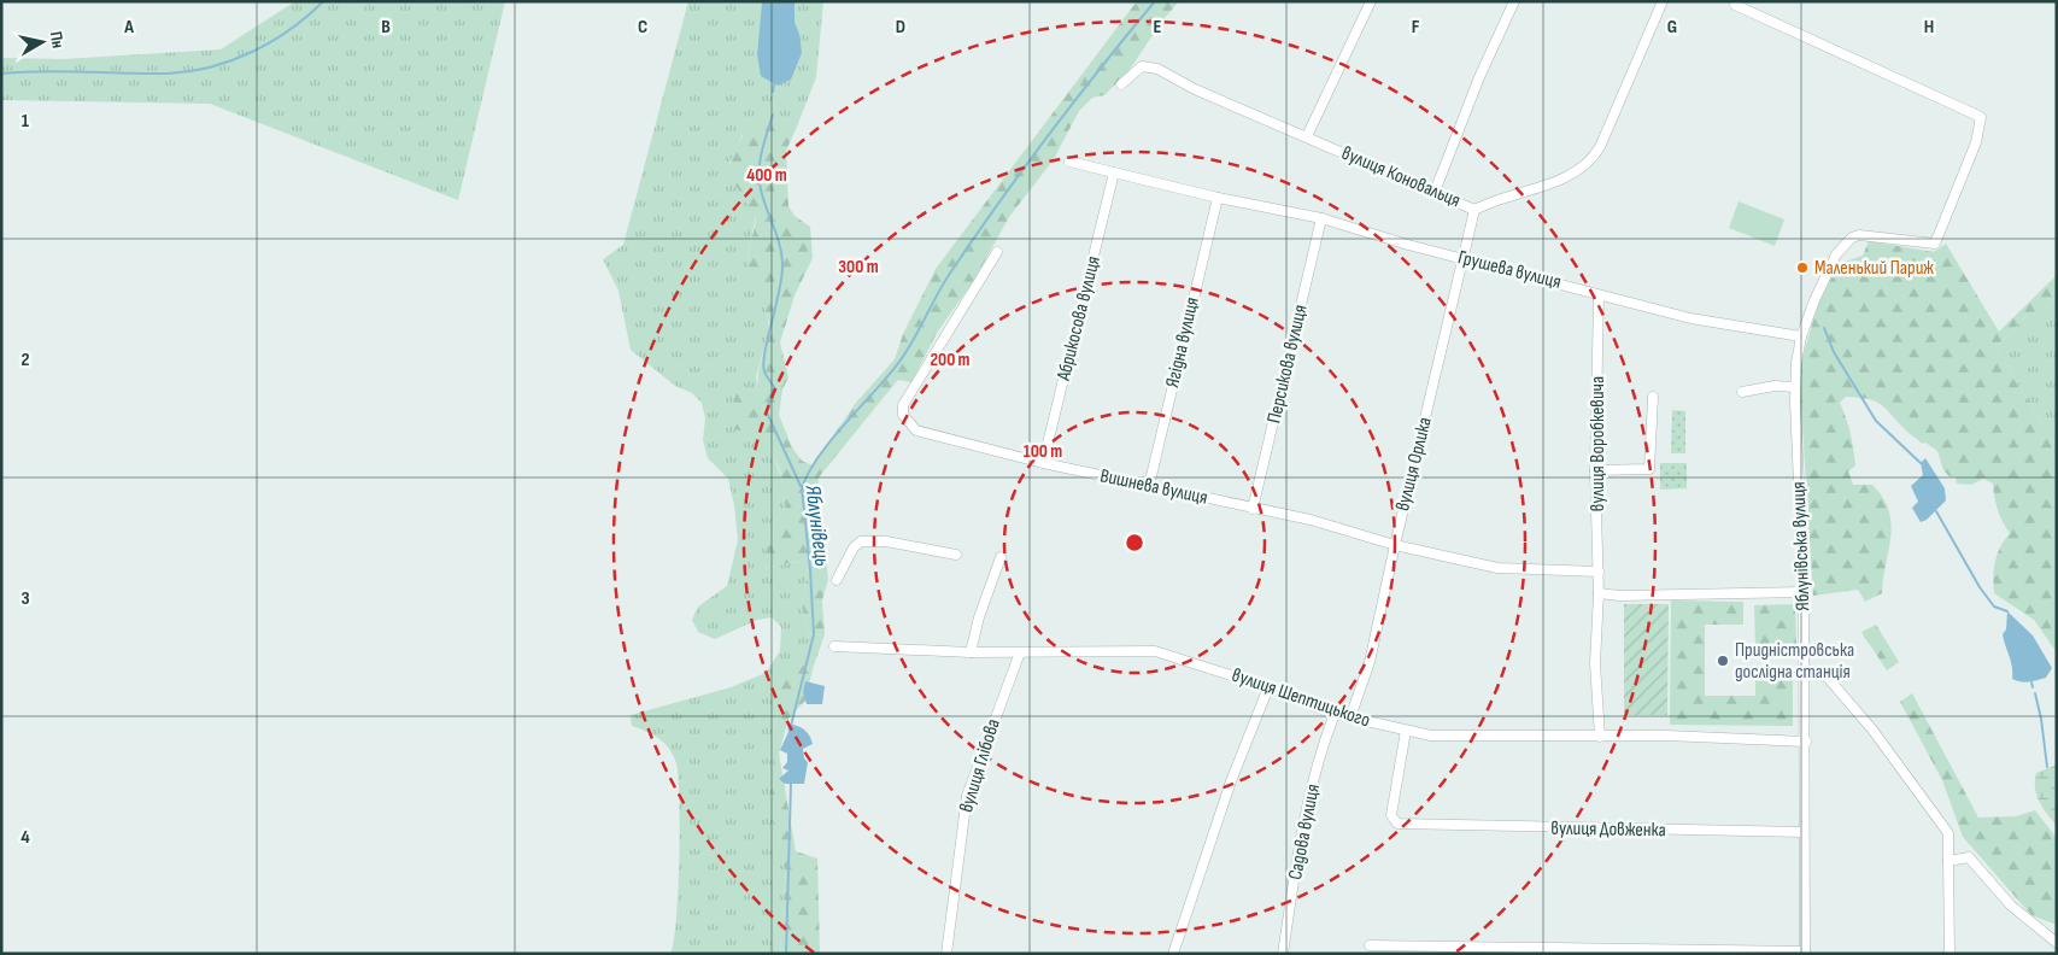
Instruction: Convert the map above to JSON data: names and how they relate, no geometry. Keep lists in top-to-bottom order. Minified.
{"streets":{"street":["вулиця Коновальця","Грушева вулиця","Абрикосова вулиця","Ягідна вулиця","Персикова вулиця","вулиця Воробкевича","вулиця Орлика","Вишнева вулиця","Яблунівська вулиця","вулиця Шептицького","вулиця Глібова","вулиця Довженка","Садова вулиця"]},"crossings":[["вулиця Коновальця","вулиця Орлика"],["Грушева вулиця","Абрикосова вулиця"],["Грушева вулиця","Ягідна вулиця"],["Грушева вулиця","Персикова вулиця"],["Грушева вулиця","вулиця Воробкевича"],["Грушева вулиця","вулиця Орлика"],["Грушева вулиця","Яблунівська вулиця"],["Абрикосова вулиця","Вишнева вулиця"],["Ягідна вулиця","Вишнева вулиця"],["Персикова вулиця","Вишнева вулиця"],["вулиця Воробкевича","Вишнева вулиця"],["вулиця Воробкевича","вулиця Шептицького"],["вулиця Орлика","Вишнева вулиця"],["вулиця Орлика","вулиця Шептицького"],["Яблунівська вулиця","вулиця Шептицького"],["Яблунівська вулиця","вулиця Довженка"],["вулиця Шептицького","вулиця Глібова"],["вулиця Шептицького","вулиця Довженка"],["вулиця Шептицького","Садова вулиця"]],"water":["Яблунівець"],"places":["Маленький Париж","Придністровська дослідна станція"],"north":"right","grid":{"columns":["A","B","C","D","E","F","G","H"],"rows":["1","2","3","4"]},"rings":["400 m","300 m","200 m","100 m"]}
